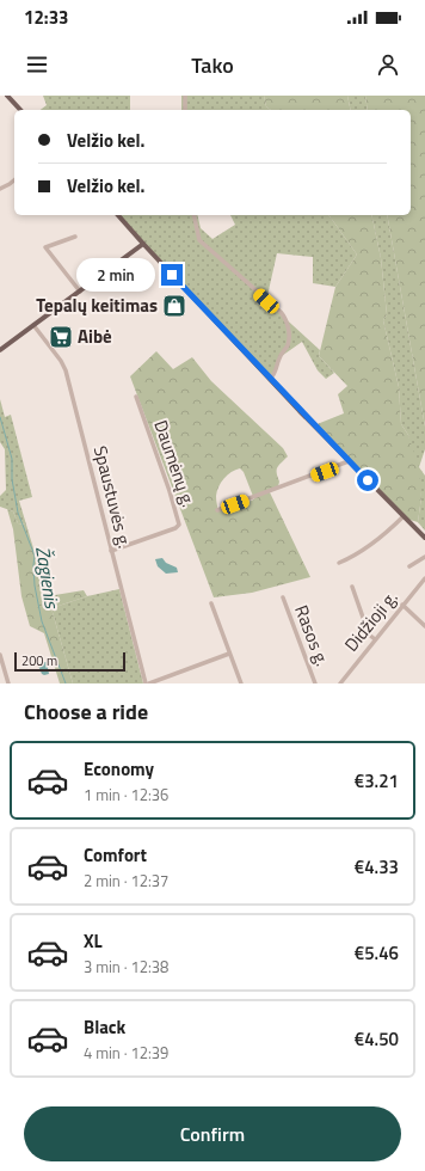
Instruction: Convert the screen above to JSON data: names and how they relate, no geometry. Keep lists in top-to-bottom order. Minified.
{"streets":{"street":["Daumėnų g.","Spaustuvės g.","Didžioji g.","Rasos g."]},"crossings":[["Daumėnų g.","Spaustuvės g."]],"water":["Žagienis"],"places":{"shop":["Tepalų keitimas"],"supermarket":["Aibė"]},"scale_bar":"200 m","page":{"status":"12:33","header":"Tako","banner":["Velžio kel.","Velžio kel."],"bubble":"2 min","scale":"200 m","heading":"Choose a ride","list":[{"name":"Economy","note":"1 min · 12:36","value":"€3.21"},{"name":"Comfort","note":"2 min · 12:37","value":"€4.33"},{"name":"XL","note":"3 min · 12:38","value":"€5.46"},{"name":"Black","note":"4 min · 12:39","value":"€4.50"}],"buttons":"Confirm"}}
